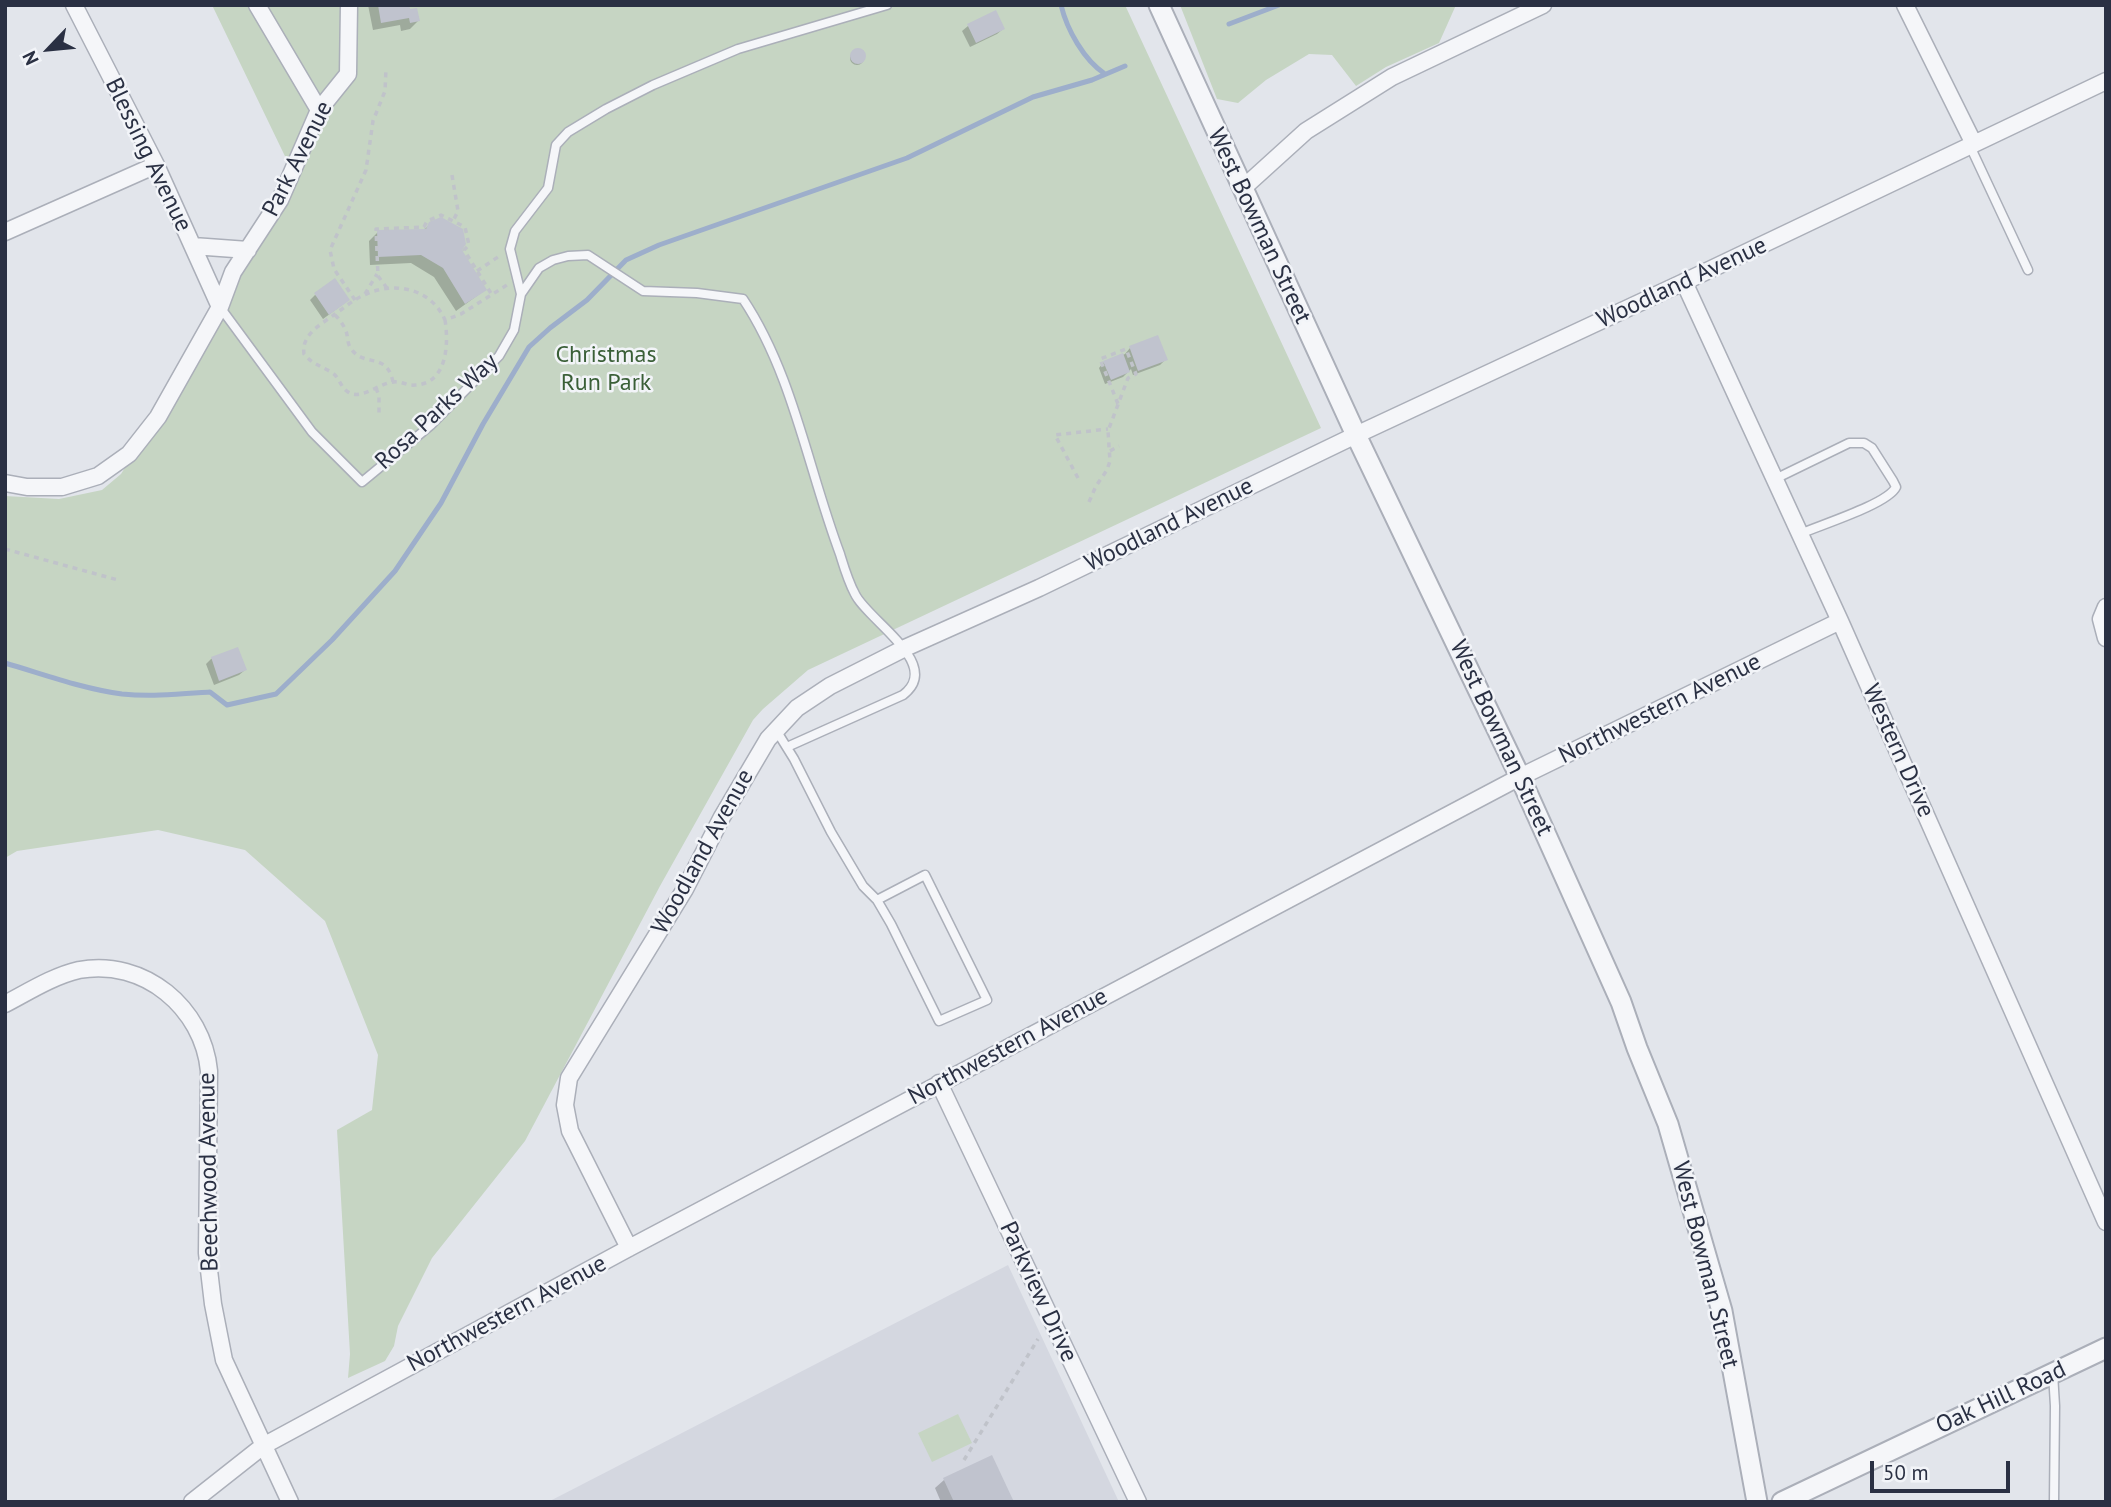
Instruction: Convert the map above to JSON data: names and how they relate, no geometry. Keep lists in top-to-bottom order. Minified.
{"streets":{"street":["Blessing Avenue","Park Avenue","West Bowman Street","Woodland Avenue","Northwestern Avenue","Western Drive","Beechwood Avenue","Parkview Drive","Oak Hill Road"],"lane":["Rosa Parks Way"]},"crossings":[["Blessing Avenue","Park Avenue"],["Blessing Avenue","Rosa Parks Way"],["Park Avenue","Rosa Parks Way"],["West Bowman Street","Woodland Avenue"],["West Bowman Street","Northwestern Avenue"],["Woodland Avenue","Rosa Parks Way"],["Woodland Avenue","Northwestern Avenue"],["Woodland Avenue","Western Drive"],["Northwestern Avenue","Western Drive"],["Northwestern Avenue","Beechwood Avenue"],["Northwestern Avenue","Parkview Drive"]],"parks":["Christmas Run Park"],"scale_bar":"50 m","north":"bottom left"}
